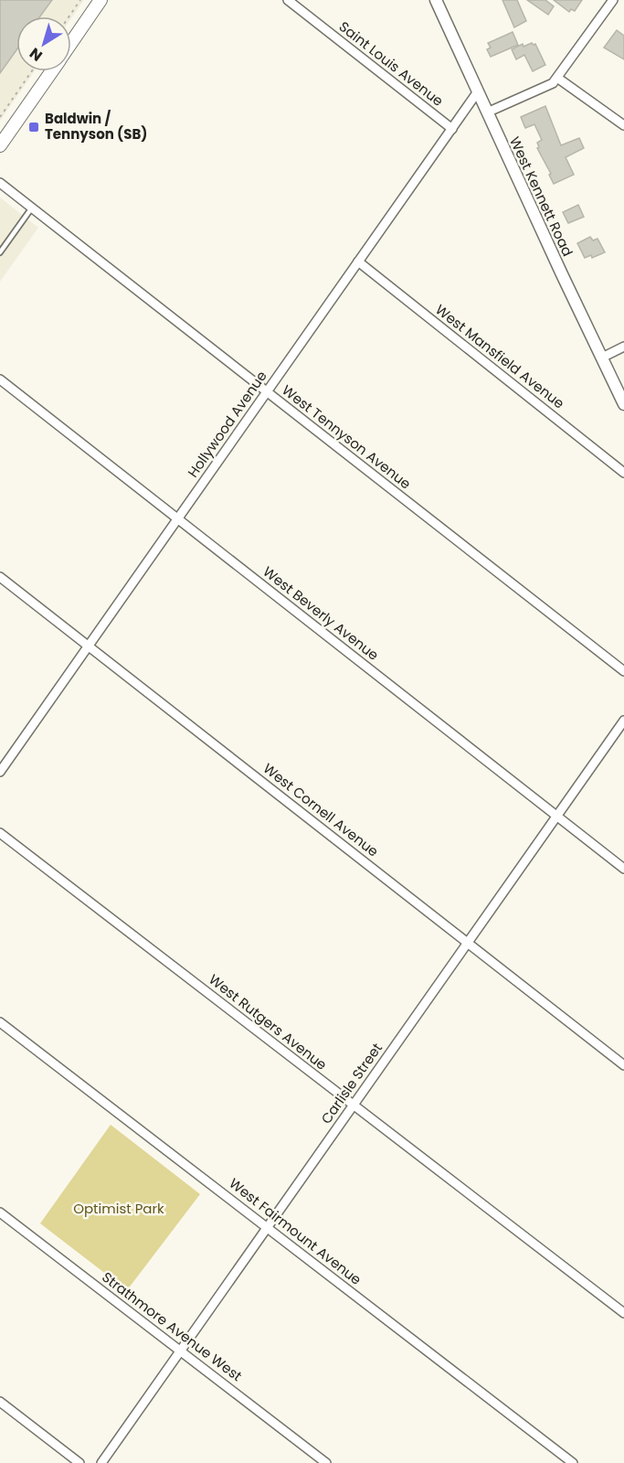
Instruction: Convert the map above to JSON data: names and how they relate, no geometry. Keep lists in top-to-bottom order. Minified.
{"streets":{"street":["Saint Louis Avenue","West Kennett Road","West Mansfield Avenue","Hollywood Avenue","West Tennyson Avenue","West Beverly Avenue","West Cornell Avenue","West Rutgers Avenue","Carlisle Street","West Fairmount Avenue","Strathmore Avenue West"]},"crossings":[["Saint Louis Avenue","Hollywood Avenue"],["West Kennett Road","Hollywood Avenue"],["West Mansfield Avenue","Hollywood Avenue"],["Hollywood Avenue","West Tennyson Avenue"],["Hollywood Avenue","West Beverly Avenue"],["Hollywood Avenue","West Cornell Avenue"],["West Beverly Avenue","Carlisle Street"],["West Cornell Avenue","Carlisle Street"],["West Rutgers Avenue","Carlisle Street"],["Carlisle Street","West Fairmount Avenue"],["Carlisle Street","Strathmore Avenue West"]],"parks":["Optimist Park"],"places":{"transit":["Baldwin / Tennyson (SB)"]},"north":"bottom left"}
